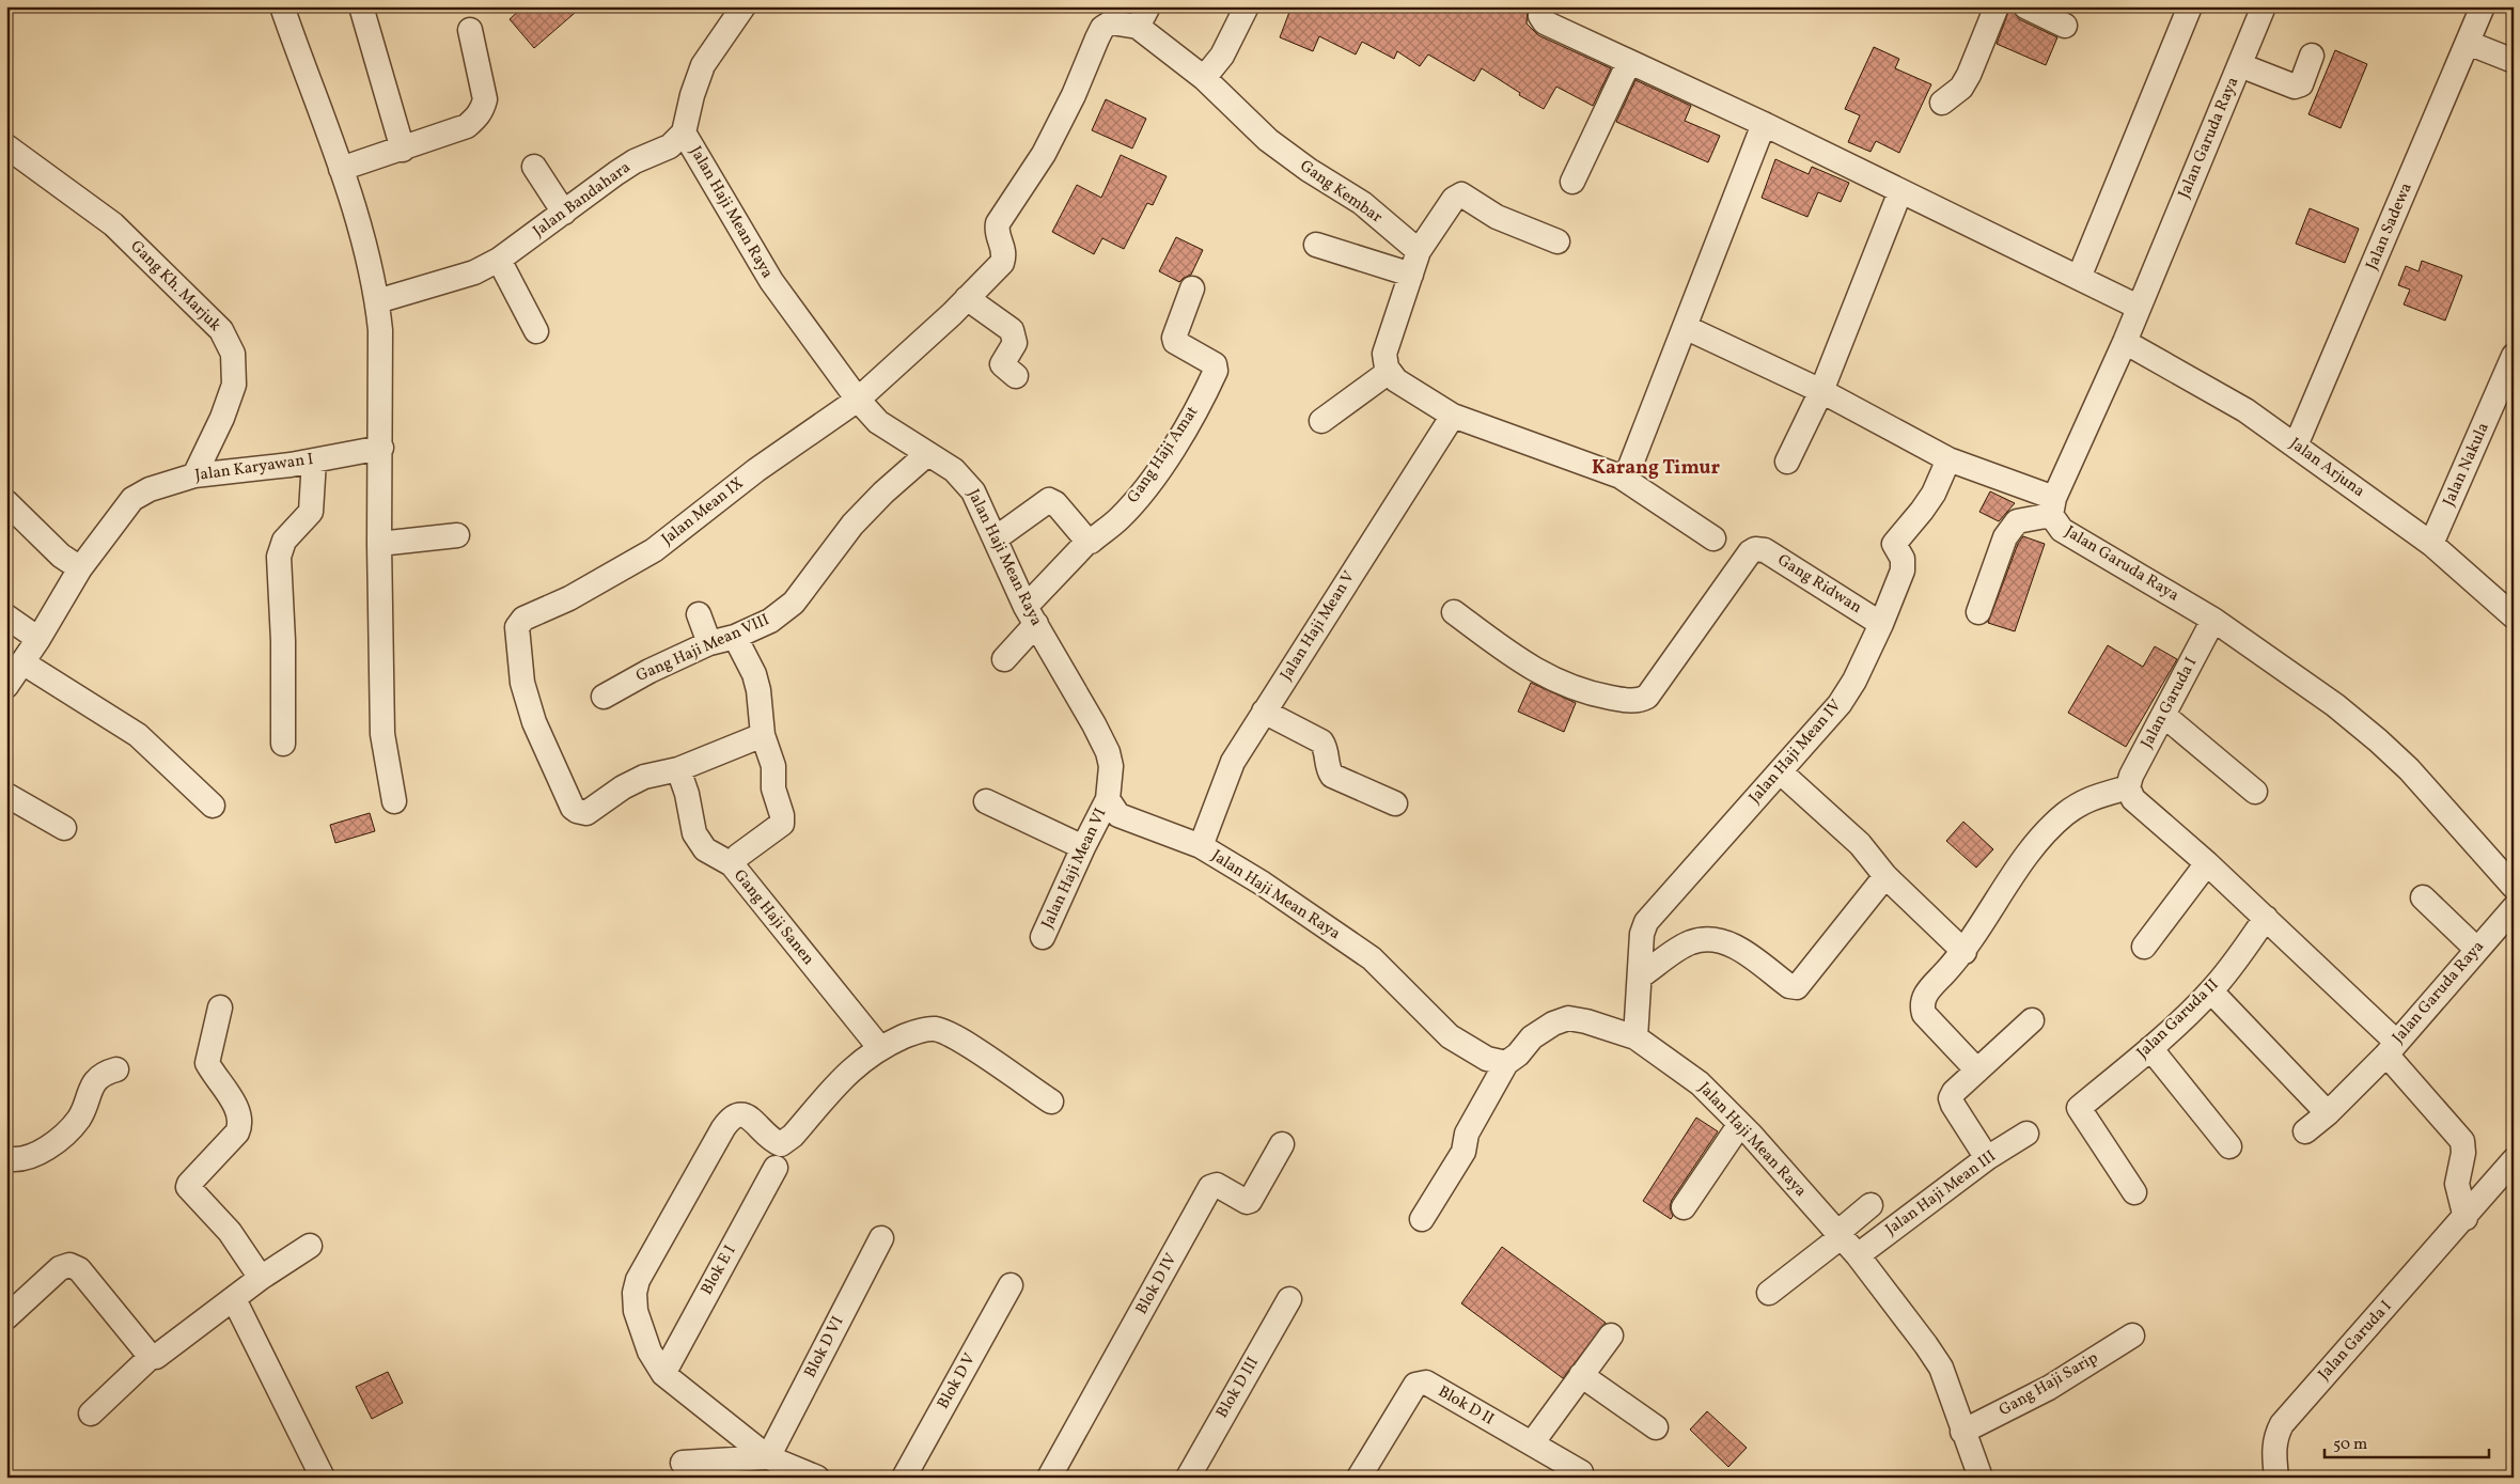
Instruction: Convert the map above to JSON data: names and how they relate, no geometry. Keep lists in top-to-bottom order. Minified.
{"streets":{"street":["Jalan Garuda Raya","Gang Kembar","Jalan Bandahara","Jalan Haji Mean Raya","Jalan Sadewa","Gang Kh. Marjuk","Gang Haji Amat","Jalan Nakula","Jalan Karyawan I","Jalan Arjuna","Jalan Mean IX","Gang Ridwan","Jalan Haji Mean V","Gang Haji Mean VIII","Jalan Garuda I","Jalan Haji Mean IV","Jalan Haji Mean VI","Gang Haji Sanen","Jalan Garuda II","Jalan Haji Mean III","Blok E I","Blok D IV","Blok D VI","Blok D V","Gang Haji Sarip","Blok D III","Blok D II"]},"crossings":[["Jalan Garuda Raya","Jalan Arjuna"],["Jalan Garuda Raya","Jalan Garuda I"],["Gang Kembar","Jalan Mean IX"],["Jalan Bandahara","Jalan Haji Mean Raya"],["Jalan Haji Mean Raya","Jalan Mean IX"],["Jalan Haji Mean Raya","Jalan Haji Mean V"],["Jalan Haji Mean Raya","Gang Haji Mean VIII"],["Jalan Haji Mean Raya","Jalan Haji Mean IV"],["Jalan Haji Mean Raya","Jalan Haji Mean VI"],["Jalan Haji Mean Raya","Jalan Haji Mean III"],["Jalan Haji Mean Raya","Gang Haji Sarip"],["Jalan Sadewa","Jalan Arjuna"],["Gang Kh. Marjuk","Jalan Karyawan I"],["Jalan Nakula","Jalan Arjuna"],["Gang Ridwan","Jalan Haji Mean IV"],["Gang Haji Mean VIII","Gang Haji Sanen"]],"districts":["Karang Timur"],"scale_bar":"50 m"}
